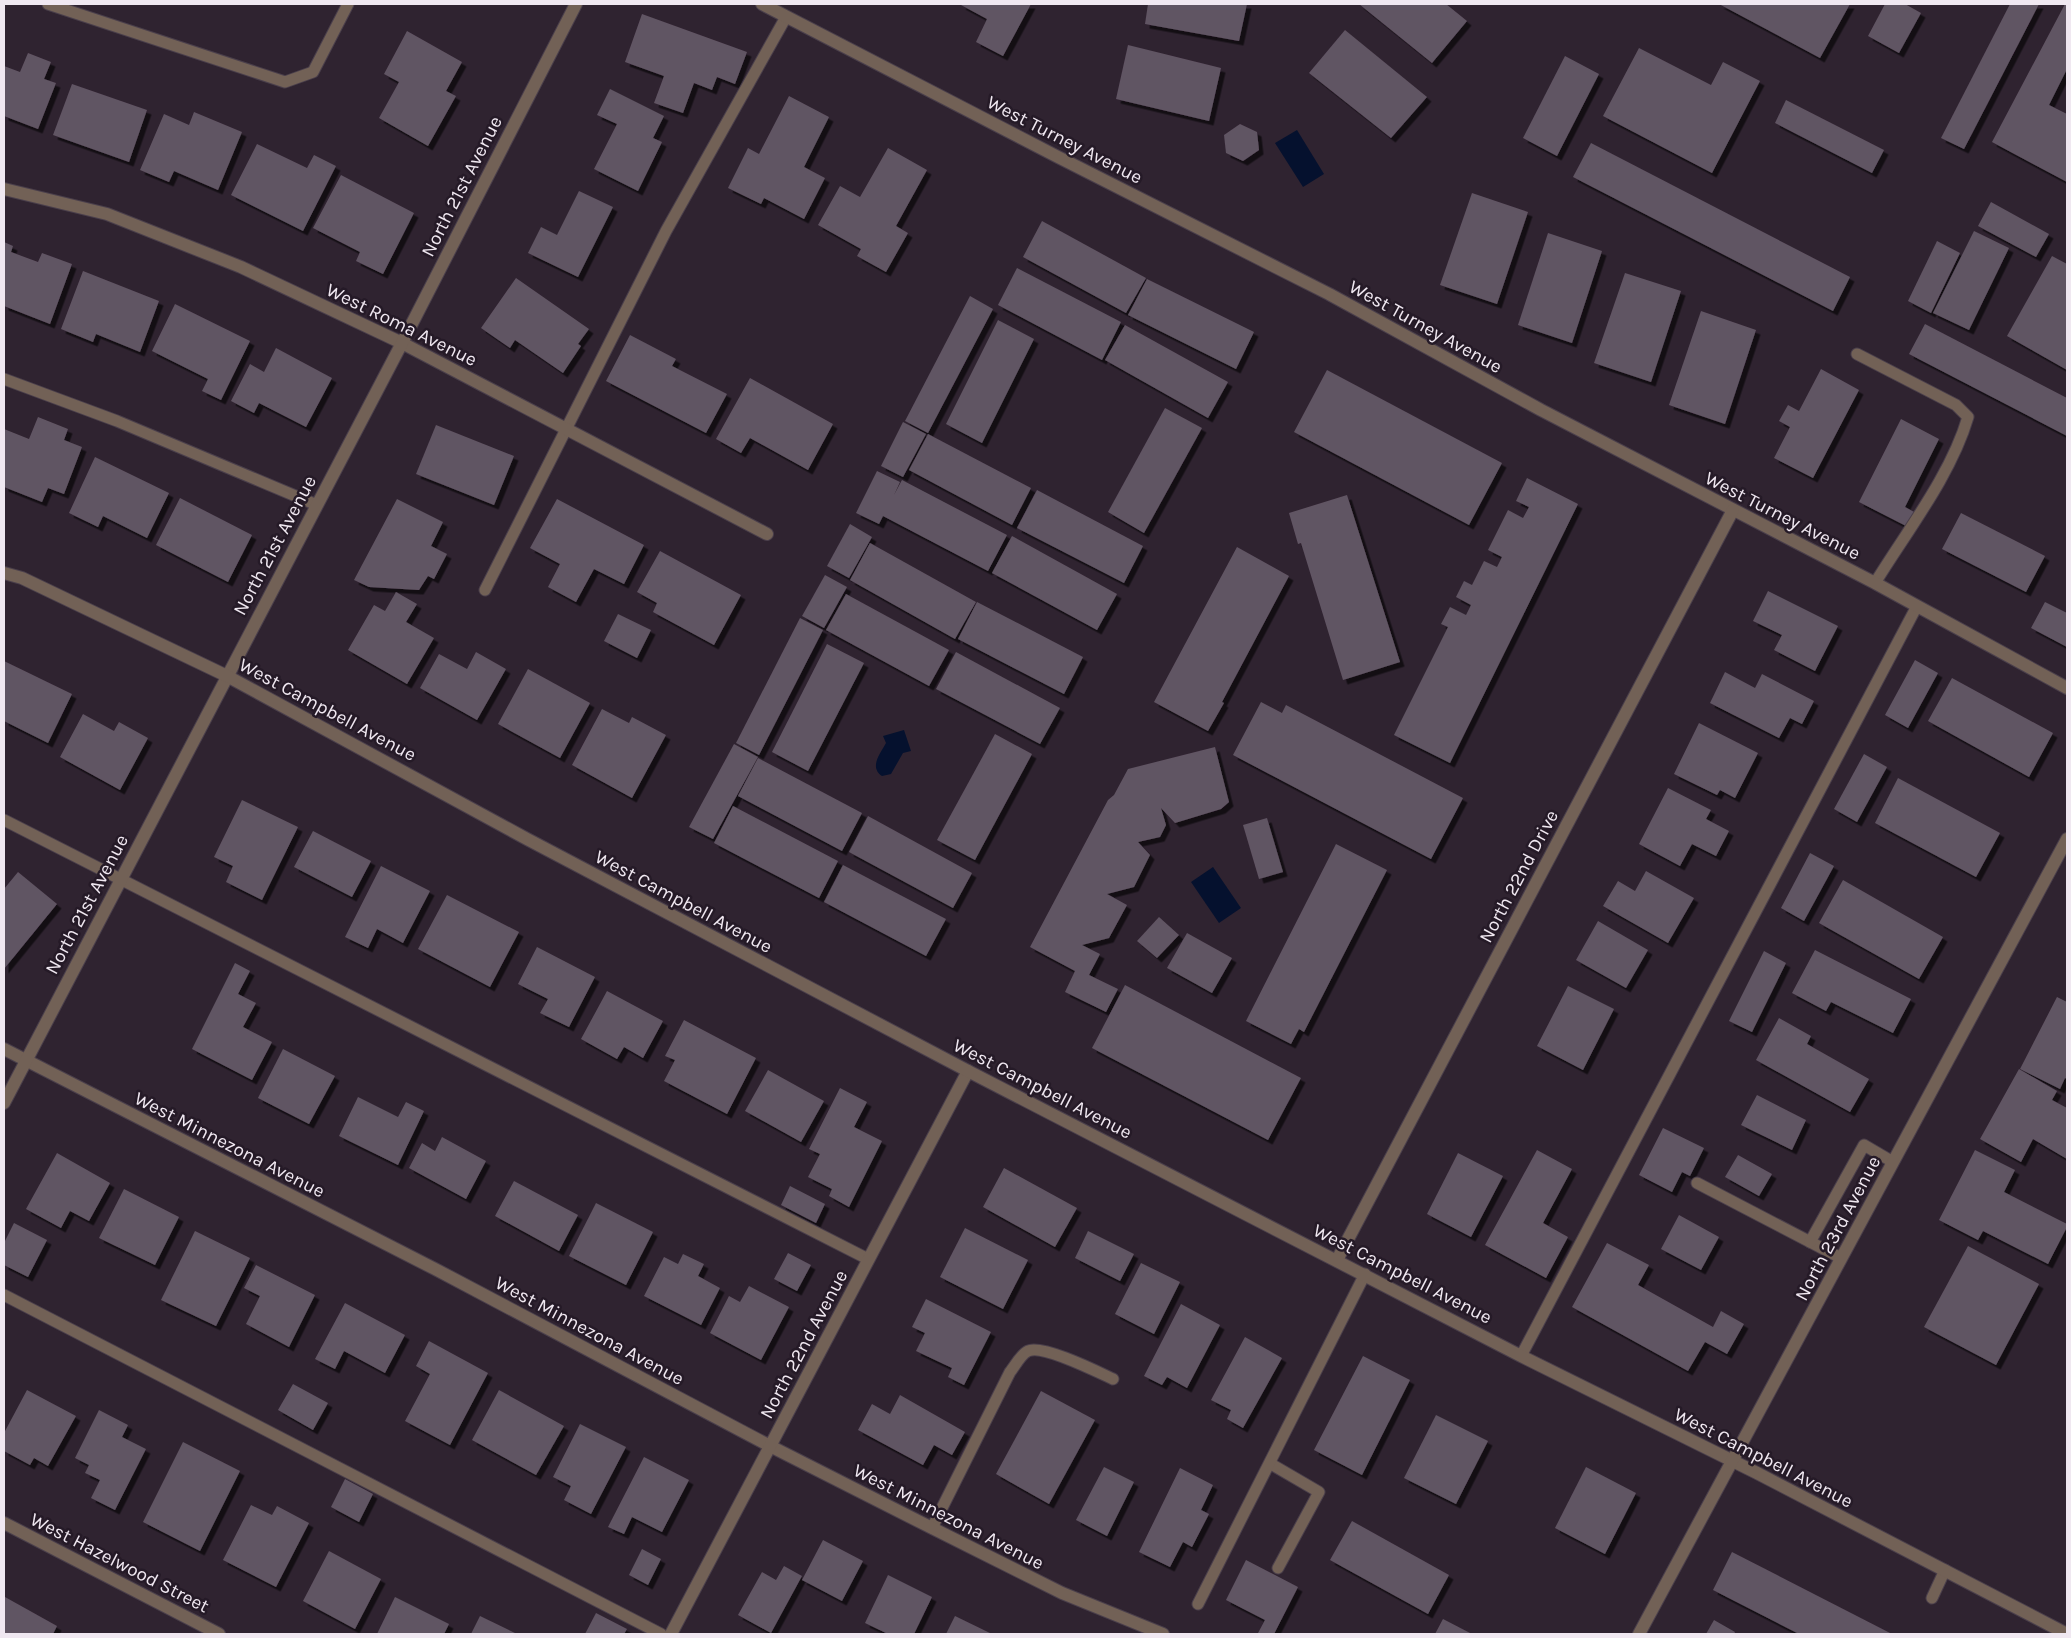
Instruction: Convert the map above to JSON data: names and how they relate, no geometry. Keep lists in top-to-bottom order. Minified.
{"streets":{"street":["West Turney Avenue","North 21st Avenue","West Roma Avenue","West Campbell Avenue","North 22nd Drive","West Minnezona Avenue","North 23rd Avenue","North 22nd Avenue","West Hazelwood Street"]},"crossings":[["West Turney Avenue","North 22nd Drive"],["North 21st Avenue","West Roma Avenue"],["North 21st Avenue","West Campbell Avenue"],["North 21st Avenue","West Minnezona Avenue"],["West Campbell Avenue","North 22nd Drive"],["West Campbell Avenue","North 23rd Avenue"],["West Campbell Avenue","North 22nd Avenue"],["West Minnezona Avenue","North 22nd Avenue"]]}
